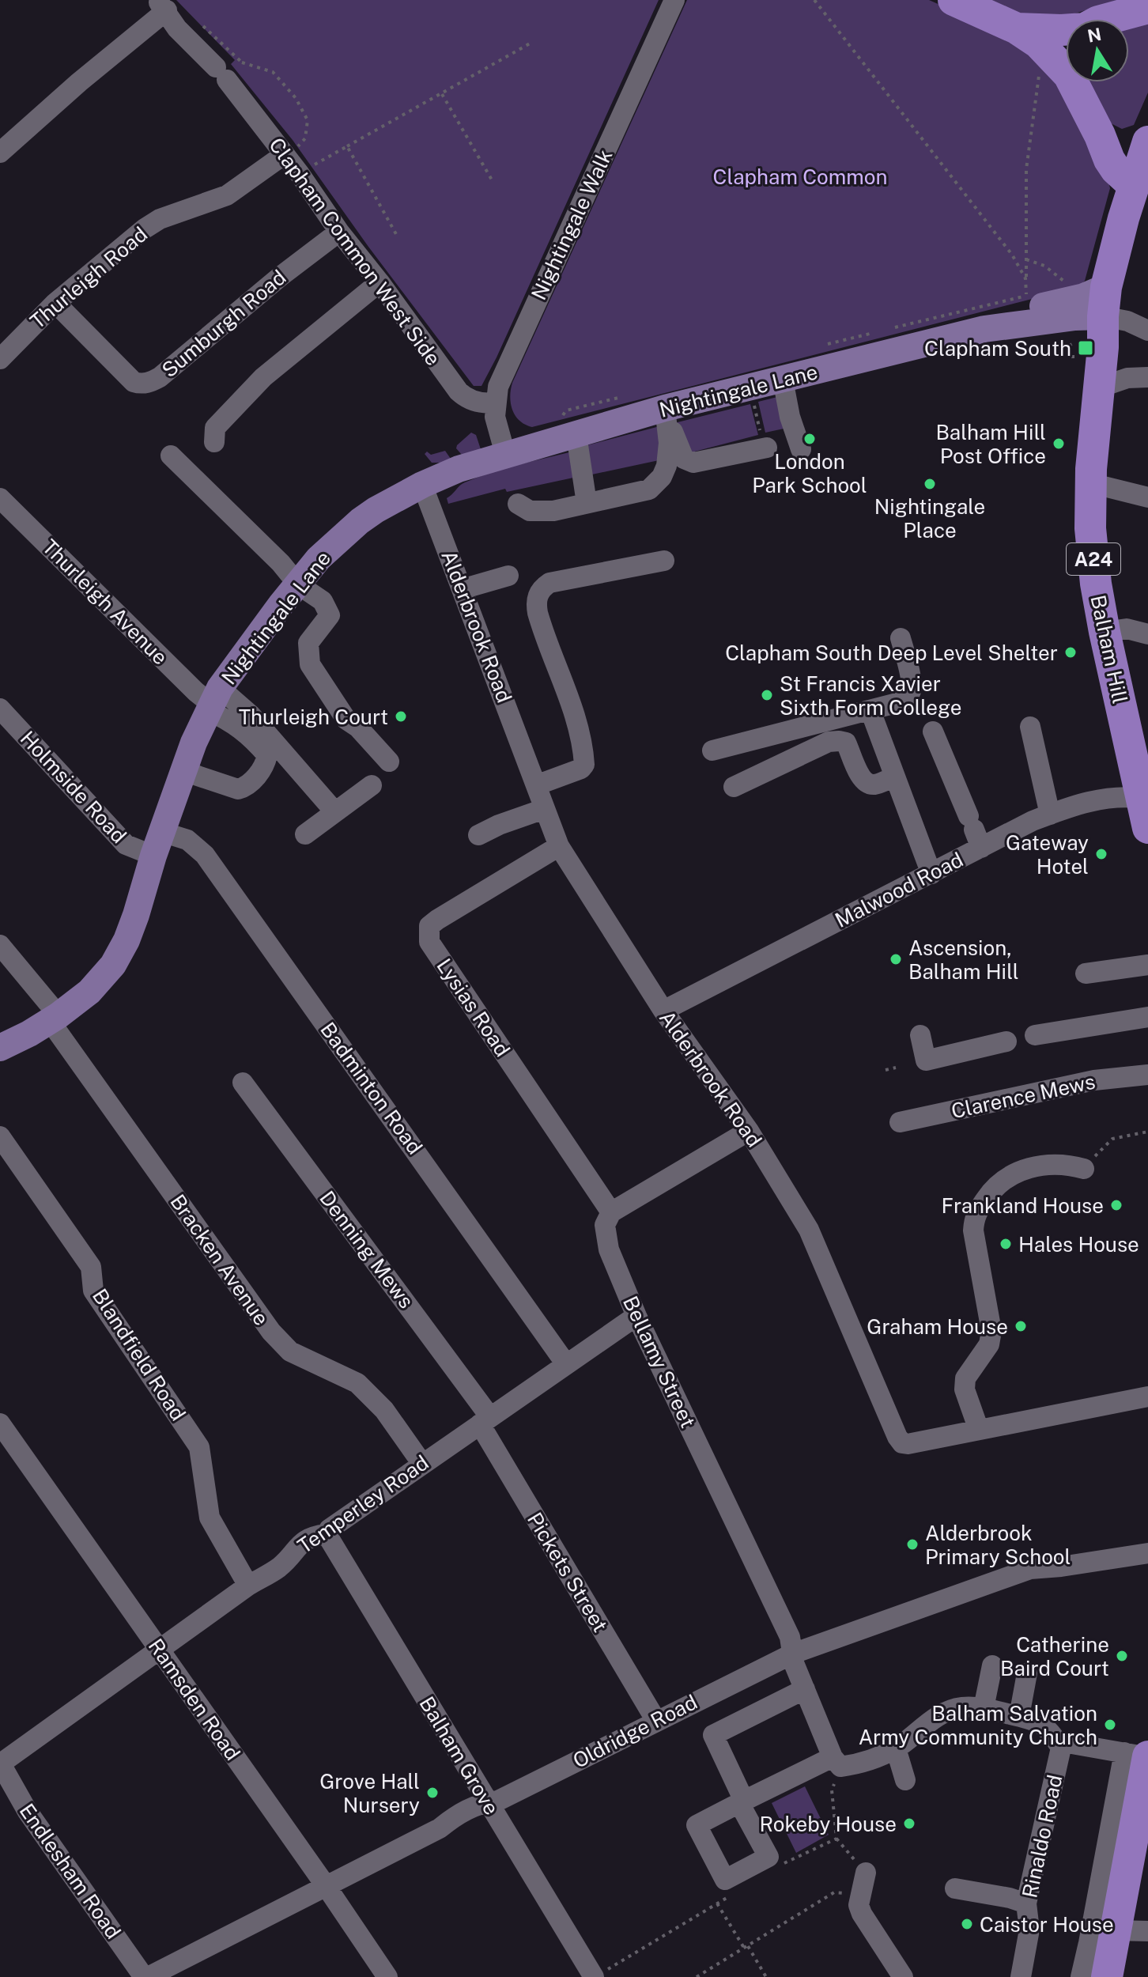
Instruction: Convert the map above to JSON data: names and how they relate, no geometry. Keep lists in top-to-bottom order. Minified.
{"streets":{"highway":["A24","Balham Hill"],"main road":["Nightingale Lane"],"street":["Nightingale Walk","Clapham Common West Side","Thurleigh Road","Sumburgh Road","Thurleigh Avenue","Alderbrook Road","Holmside Road","Malwood Road","Lysias Road","Badminton Road","Clarence Mews","Denning Mews","Bracken Avenue","Blandfield Road","Bellamy Street","Temperley Road","Pickets Street","Ramsden Road","Oldridge Road","Balham Grove","Rinaldo Road","Endlesham Road"]},"crossings":[["Nightingale Walk","Clapham Common West Side"],["Nightingale Walk","Nightingale Lane"],["Clapham Common West Side","Thurleigh Road"],["Clapham Common West Side","Sumburgh Road"],["Thurleigh Road","Sumburgh Road"],["Nightingale Lane","A24"],["Nightingale Lane","Thurleigh Avenue"],["Nightingale Lane","Alderbrook Road"],["Nightingale Lane","Balham Hill"],["Nightingale Lane","Holmside Road"],["Nightingale Lane","Badminton Road"],["Nightingale Lane","Bracken Avenue"],["A24","Balham Hill"],["Alderbrook Road","Malwood Road"],["Alderbrook Road","Lysias Road"],["Balham Hill","Malwood Road"],["Holmside Road","Badminton Road"],["Lysias Road","Bellamy Street"],["Badminton Road","Temperley Road"],["Denning Mews","Temperley Road"],["Denning Mews","Pickets Street"],["Bracken Avenue","Temperley Road"],["Blandfield Road","Temperley Road"],["Bellamy Street","Temperley Road"],["Bellamy Street","Oldridge Road"],["Temperley Road","Pickets Street"],["Temperley Road","Ramsden Road"],["Temperley Road","Balham Grove"],["Temperley Road","Endlesham Road"],["Pickets Street","Oldridge Road"],["Ramsden Road","Oldridge Road"],["Oldridge Road","Balham Grove"],["Oldridge Road","Endlesham Road"]],"parks":["Clapham Common"],"places":{"transit":["Clapham South"],"other":["London Park School","Balham Hill Post Office","Nightingale Place","Clapham South Deep Level Shelter","St Francis Xavier Sixth Form College","Thurleigh Court","Gateway Hotel","Ascension, Balham Hill","Frankland House","Hales House","Graham House","Alderbrook Primary School","Catherine Baird Court","Balham Salvation Army Community Church","Grove Hall Nursery","Rokeby House","Caistor House"]},"north":"top"}
